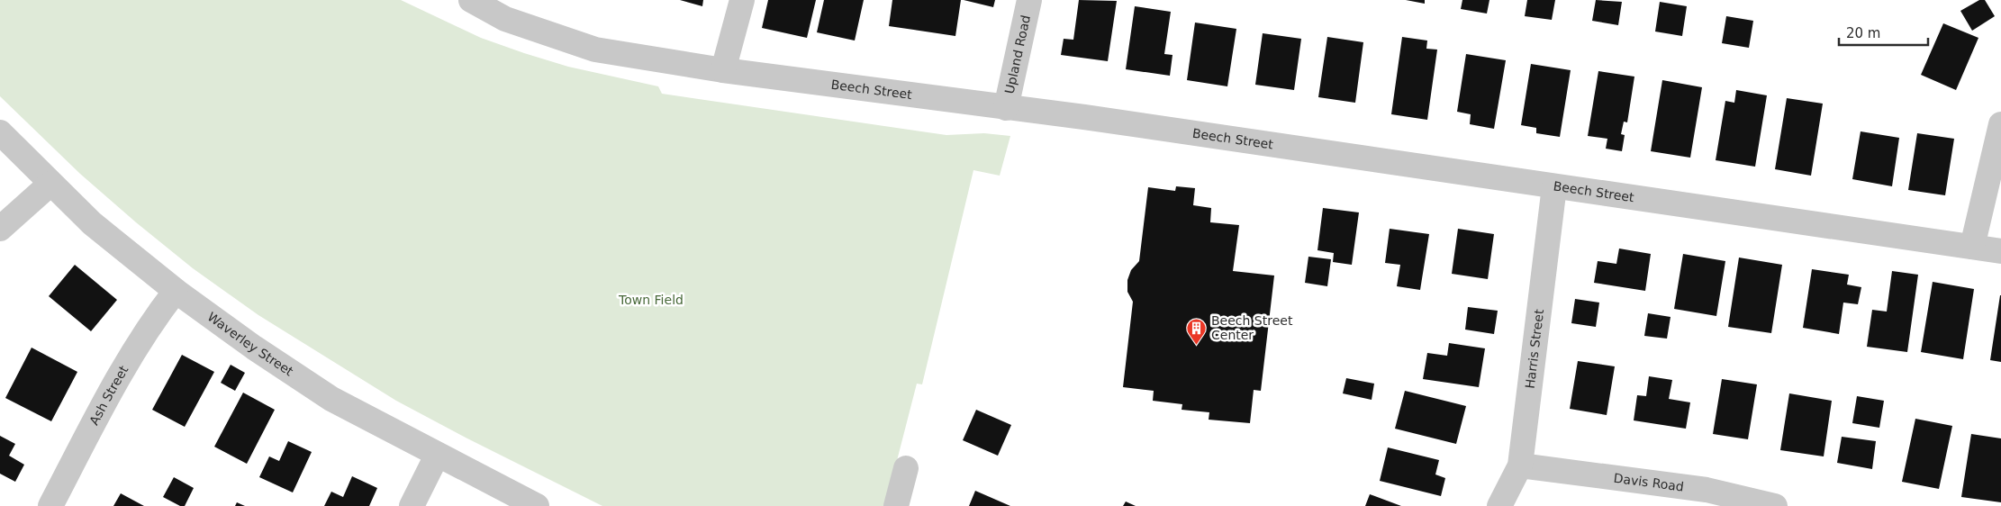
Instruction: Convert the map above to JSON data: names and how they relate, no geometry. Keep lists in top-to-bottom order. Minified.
{"streets":{"street":["Upland Road","Beech Street","Waverley Street","Harris Street","Ash Street","Davis Road"]},"crossings":[["Upland Road","Beech Street"],["Beech Street","Harris Street"],["Waverley Street","Ash Street"],["Harris Street","Davis Road"]],"parks":["Town Field"],"places":{"building":["Beech Street Center"]},"scale_bar":"20 m"}
